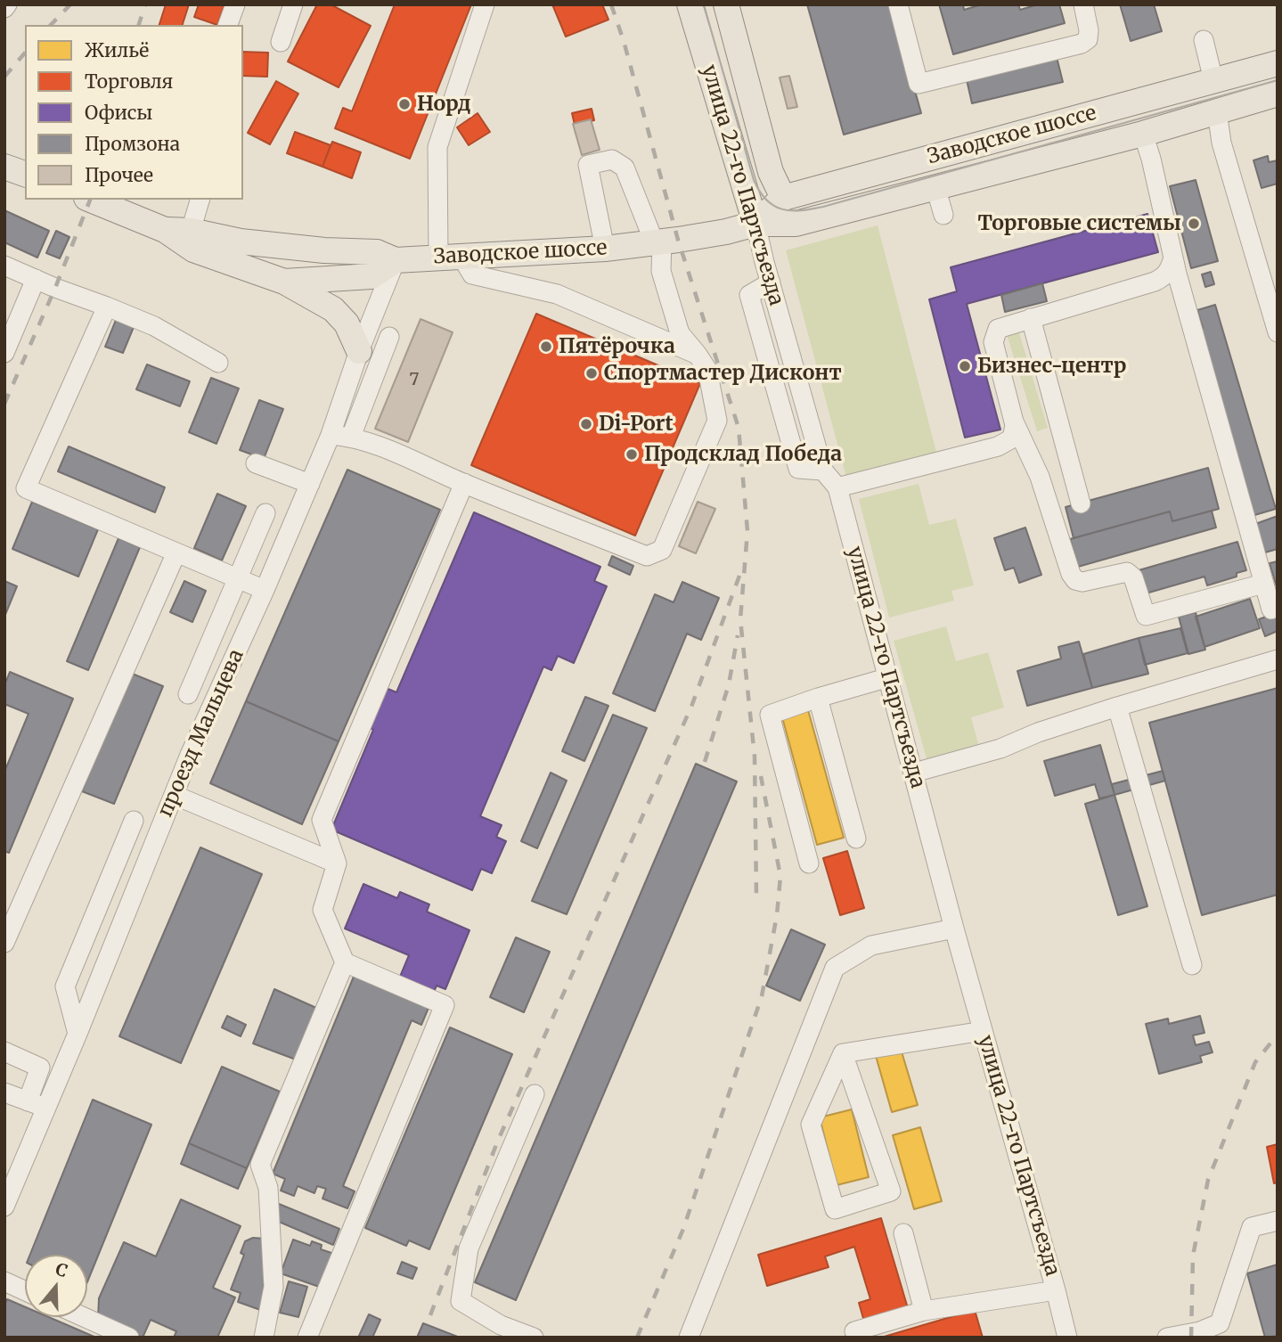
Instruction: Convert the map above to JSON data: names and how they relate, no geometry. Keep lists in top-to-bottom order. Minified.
{"streets":{"main road":["Заводское шоссе","улица 22-го Партсъезда"],"street":["проезд Мальцева"]},"crossings":[["Заводское шоссе","улица 22-го Партсъезда"],["Заводское шоссе","проезд Мальцева"]],"places":["Норд","Торговые системы","Пятёрочка","Бизнес-центр","Спортмастер Дисконт","Di-Port","Продсклад Победа"],"house_numbers":["7"],"legend":["Жильё","Торговля","Офисы","Промзона","Прочее"],"north":"top"}
